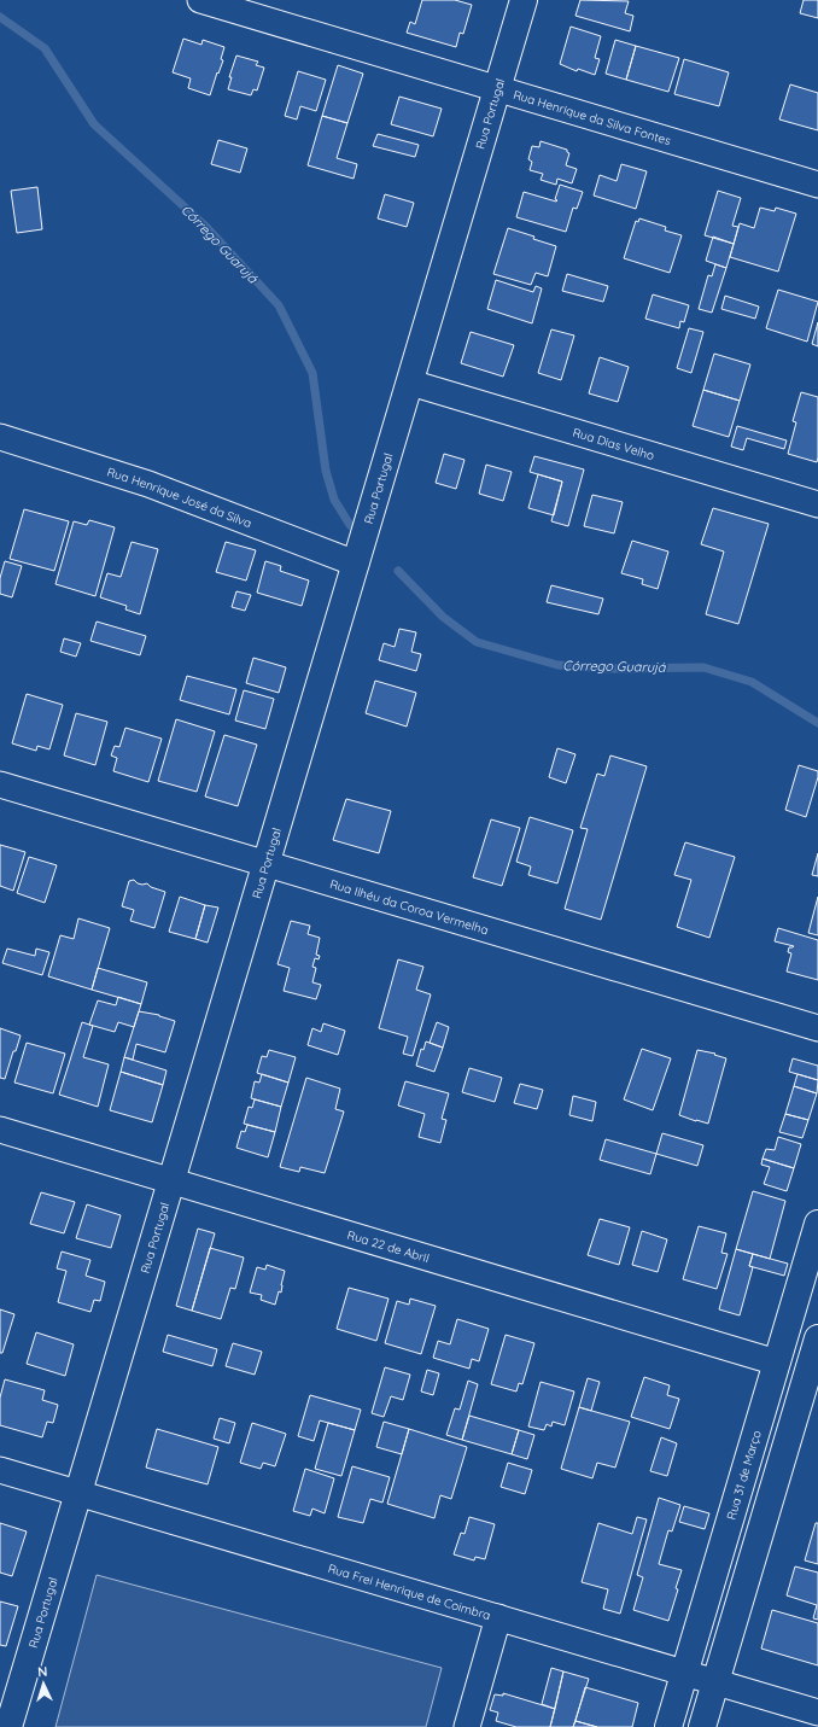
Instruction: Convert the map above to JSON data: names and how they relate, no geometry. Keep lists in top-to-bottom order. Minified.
{"streets":{"street":["Rua Portugal","Rua Henrique da Silva Fontes","Rua Dias Velho","Rua Henrique José da Silva","Rua Ilhéu da Coroa Vermelha","Rua 22 de Abril","Rua 31 de Março","Rua Frei Henrique de Coimbra"]},"crossings":[["Rua Portugal","Rua Henrique da Silva Fontes"],["Rua Portugal","Rua Dias Velho"],["Rua Portugal","Rua Henrique José da Silva"],["Rua Portugal","Rua Ilhéu da Coroa Vermelha"],["Rua Portugal","Rua 22 de Abril"],["Rua Portugal","Rua Frei Henrique de Coimbra"],["Rua 22 de Abril","Rua 31 de Março"],["Rua 31 de Março","Rua Frei Henrique de Coimbra"]],"water":["Córrego Guarujá"],"north":"top"}
